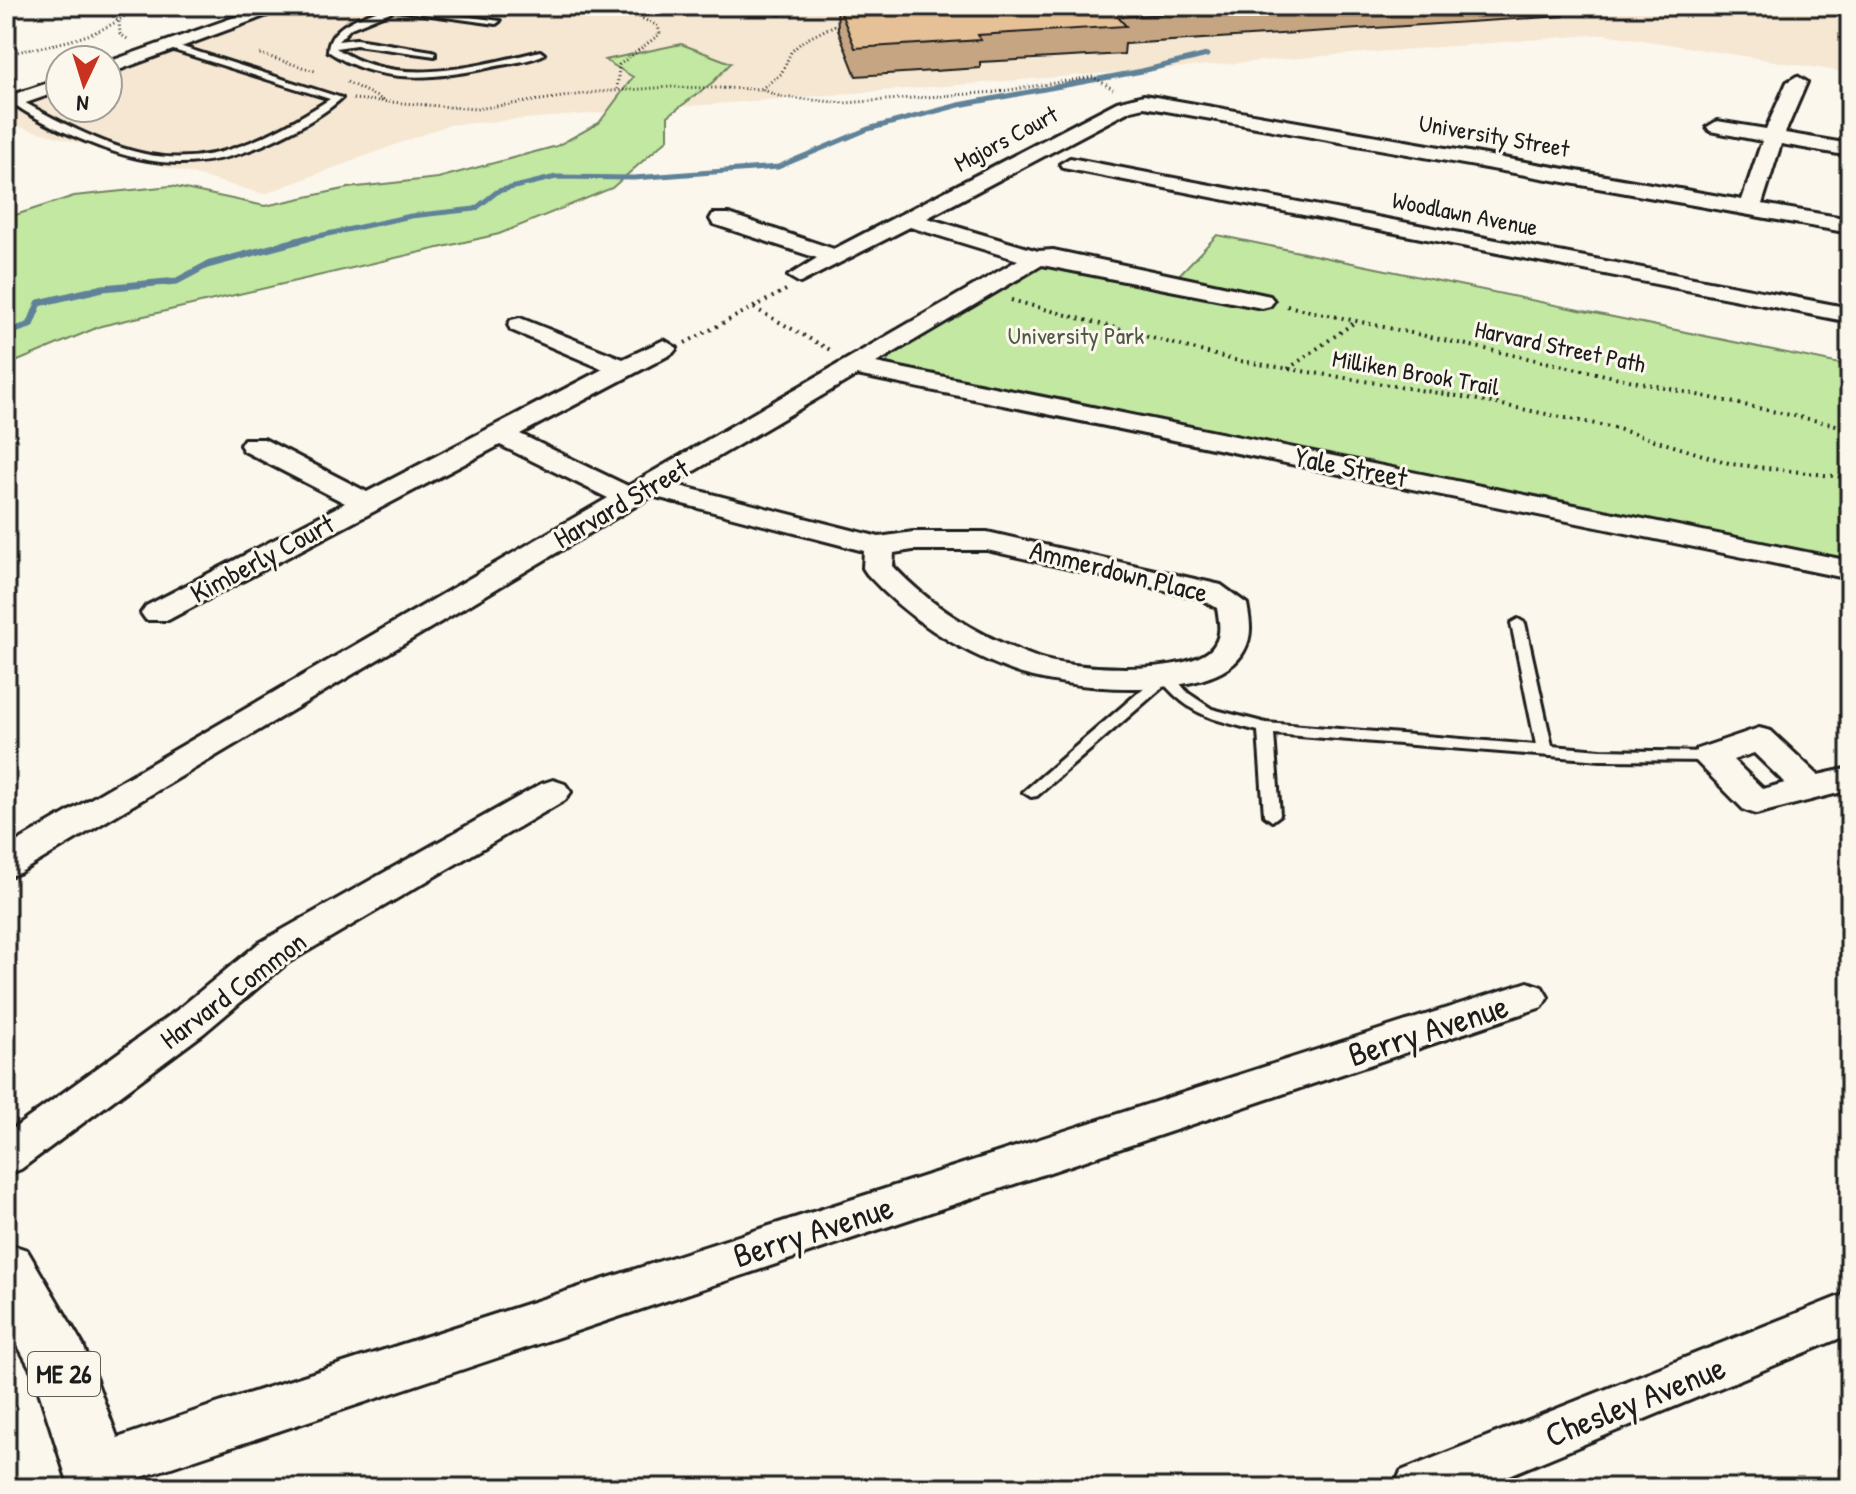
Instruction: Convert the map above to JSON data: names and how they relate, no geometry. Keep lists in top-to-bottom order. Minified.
{"streets":{"main road":["ME 26"],"street":["University Street","Majors Court","Woodlawn Avenue","Yale Street","Harvard Street","Kimberly Court","Ammerdown Place","Harvard Common","Berry Avenue","Chesley Avenue"],"path":["Harvard Street Path","Milliken Brook Trail"]},"crossings":[["University Street","Majors Court"],["Milliken Brook Trail","Harvard Street"],["Yale Street","Harvard Street"],["Harvard Street","Ammerdown Place"],["Kimberly Court","Ammerdown Place"],["Berry Avenue","ME 26"]],"parks":["University Park"],"north":"bottom"}
